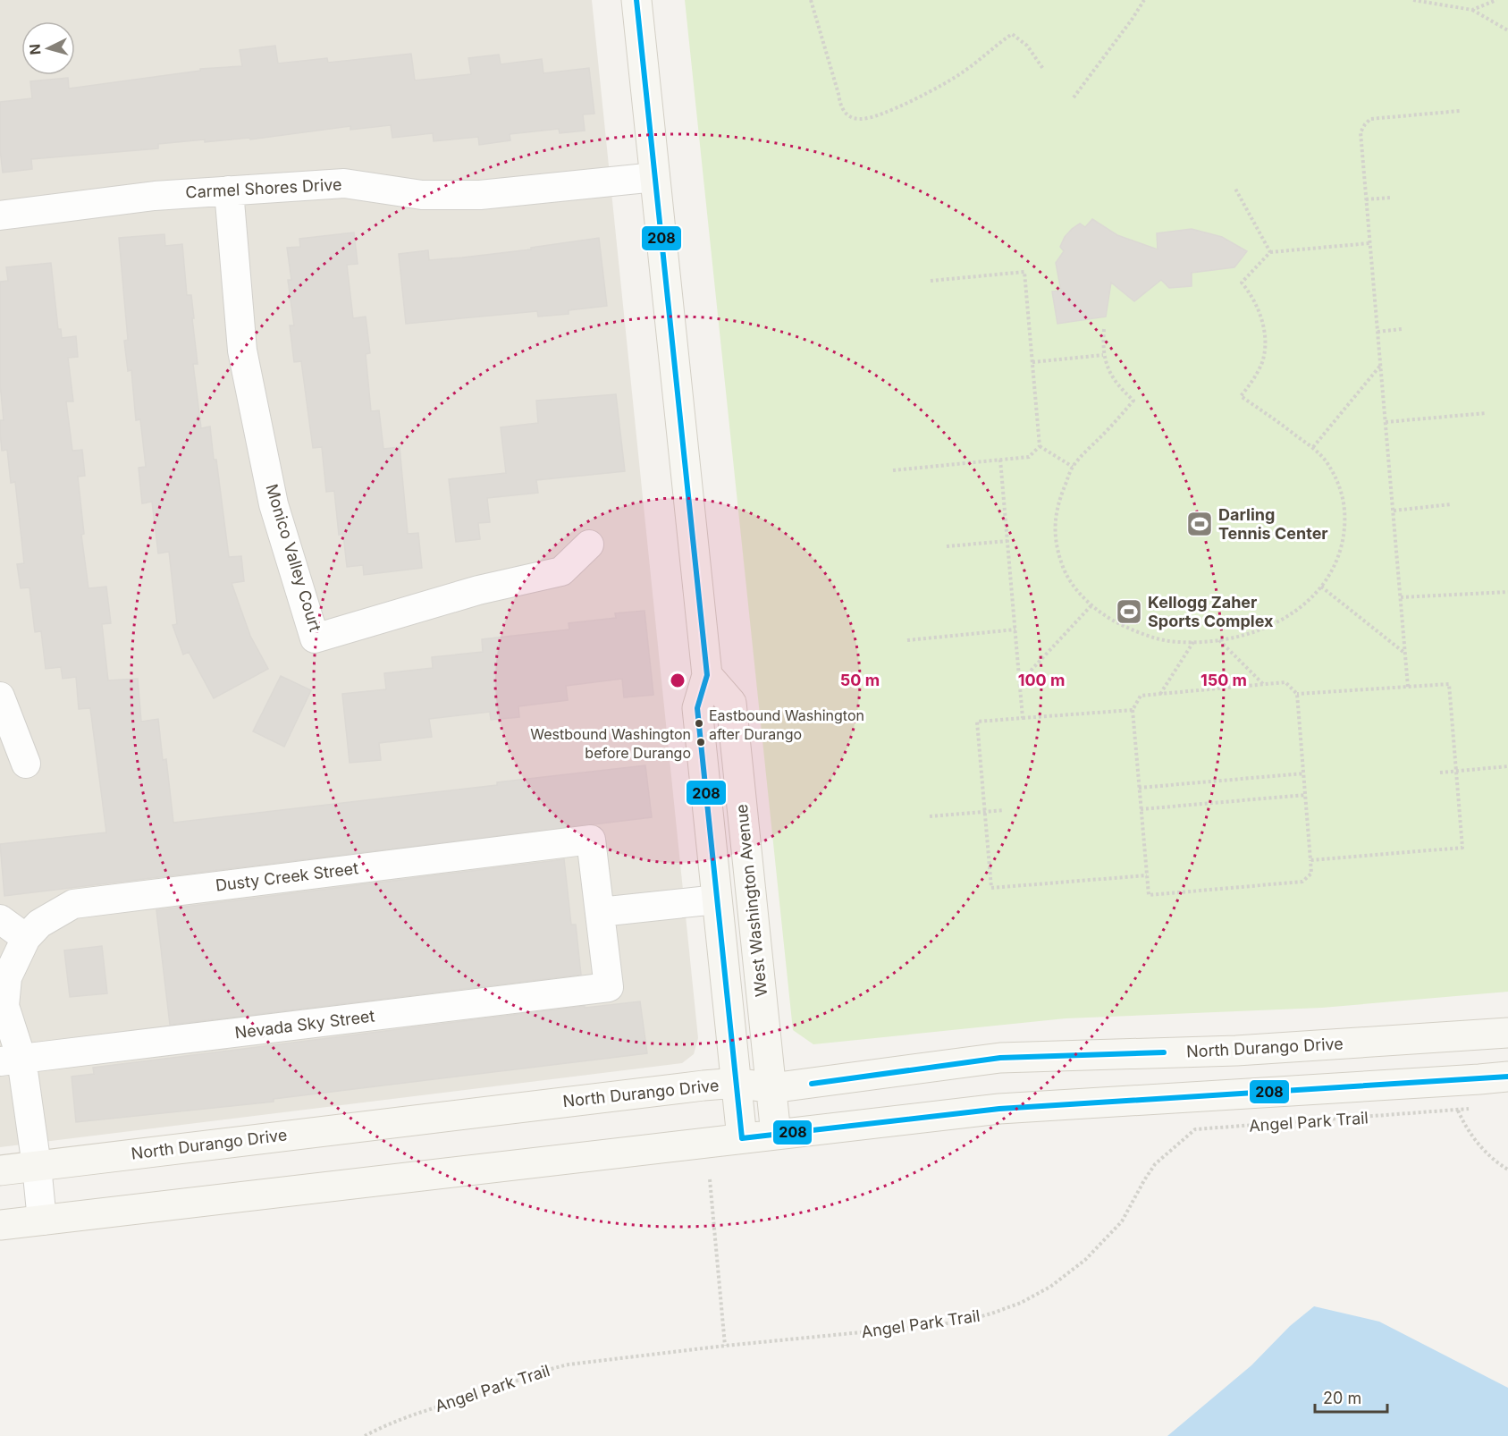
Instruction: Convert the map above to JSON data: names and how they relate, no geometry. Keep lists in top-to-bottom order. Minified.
{"streets":{"main road":["West Washington Avenue","North Durango Drive"],"street":["Carmel Shores Drive","Monico Valley Court","Dusty Creek Street","Nevada Sky Street"],"path":["Angel Park Trail"]},"crossings":[["Carmel Shores Drive","Monico Valley Court"],["Dusty Creek Street","Nevada Sky Street"],["West Washington Avenue","North Durango Drive"]],"places":{"sports":["Darling Tennis Center","Kellogg Zaher Sports Complex"],"other":["Eastbound Washington after Durango","Westbound Washington before Durango"]},"lines":["transit line 208"],"scale_bar":"20 m","north":"left","rings":["50 m","100 m","150 m"]}
